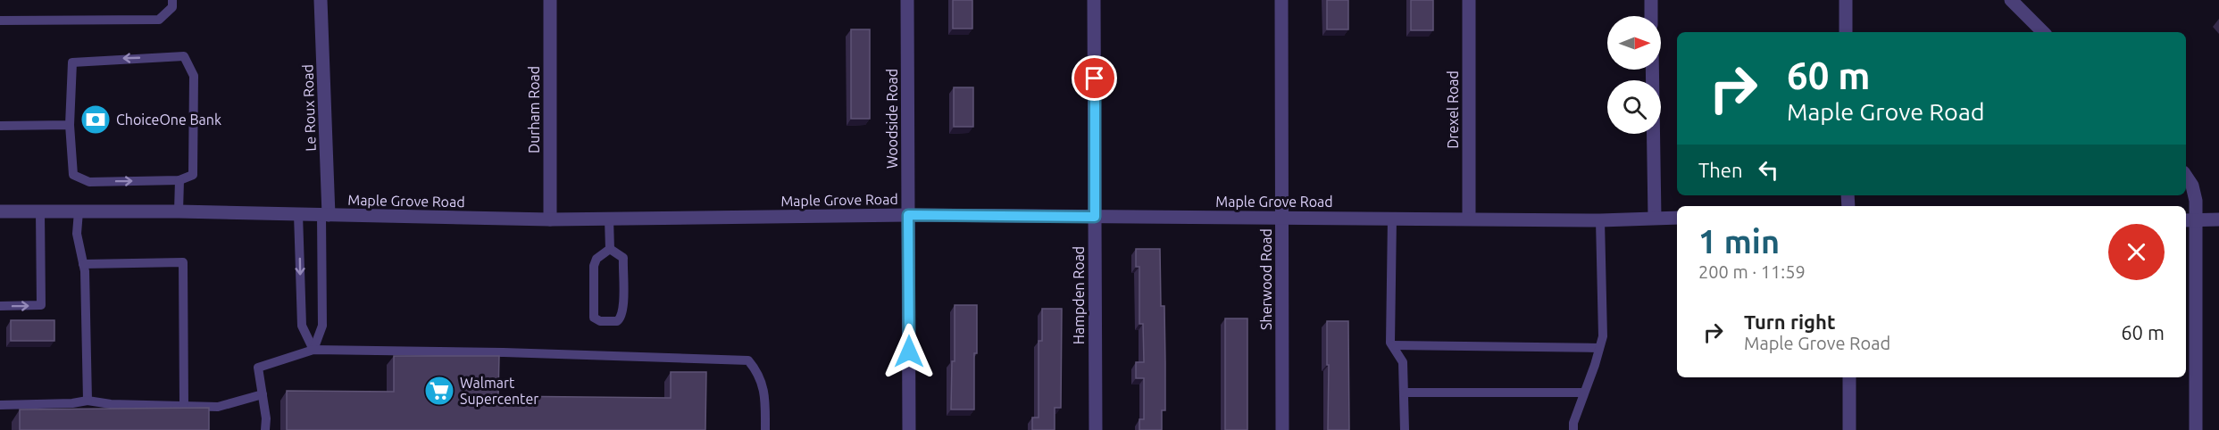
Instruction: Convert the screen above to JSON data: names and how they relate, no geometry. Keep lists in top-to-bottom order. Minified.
{"streets":{"street":["Le Roux Road","Durham Road","Drexel Road","Woodside Road","Maple Grove Road","Sherwood Road","Hampden Road"]},"crossings":[["Le Roux Road","Maple Grove Road"],["Durham Road","Maple Grove Road"],["Drexel Road","Maple Grove Road"],["Woodside Road","Maple Grove Road"],["Maple Grove Road","Sherwood Road"],["Maple Grove Road","Hampden Road"]],"places":{"bank":["ChoiceOne Bank"],"supermarket":["Walmart Supercenter"]},"north":"right","page":{"turn":["60 m","Maple Grove Road"],"then":"Then","heading":["1 min","200 m · 11:59"],"list":[{"name":"Turn right","note":"Maple Grove Road","value":"60 m"}]}}
